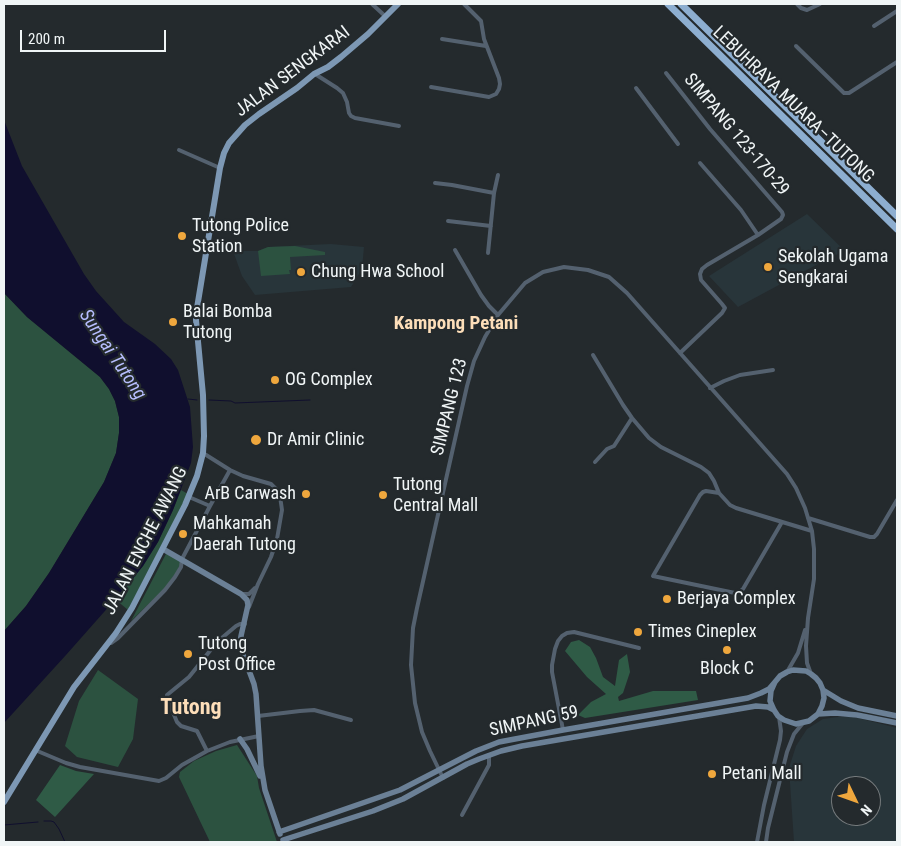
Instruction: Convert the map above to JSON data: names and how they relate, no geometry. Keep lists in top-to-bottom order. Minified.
{"streets":{"highway":["LEBUHRAYA MUARA–TUTONG"],"main road":["JALAN SENGKARAI","JALAN ENCHE AWANG"],"street":["SIMPANG 123-170-29","SIMPANG 123","SIMPANG 59"]},"crossings":[["JALAN SENGKARAI","JALAN ENCHE AWANG"],["SIMPANG 123","SIMPANG 59"]],"districts":["Kampong Petani","Tutong"],"water":["Sungai Tutong"],"places":["Tutong Police Station","Sekolah Ugama Sengkarai","Chung Hwa School","Balai Bomba Tutong","OG Complex","Dr Amir Clinic","ArB Carwash","Tutong Central Mall","Mahkamah Daerah Tutong","Berjaya Complex","Times Cineplex","Block C","Tutong Post Office","Petani Mall"],"scale_bar":"200 m","north":"bottom right"}
